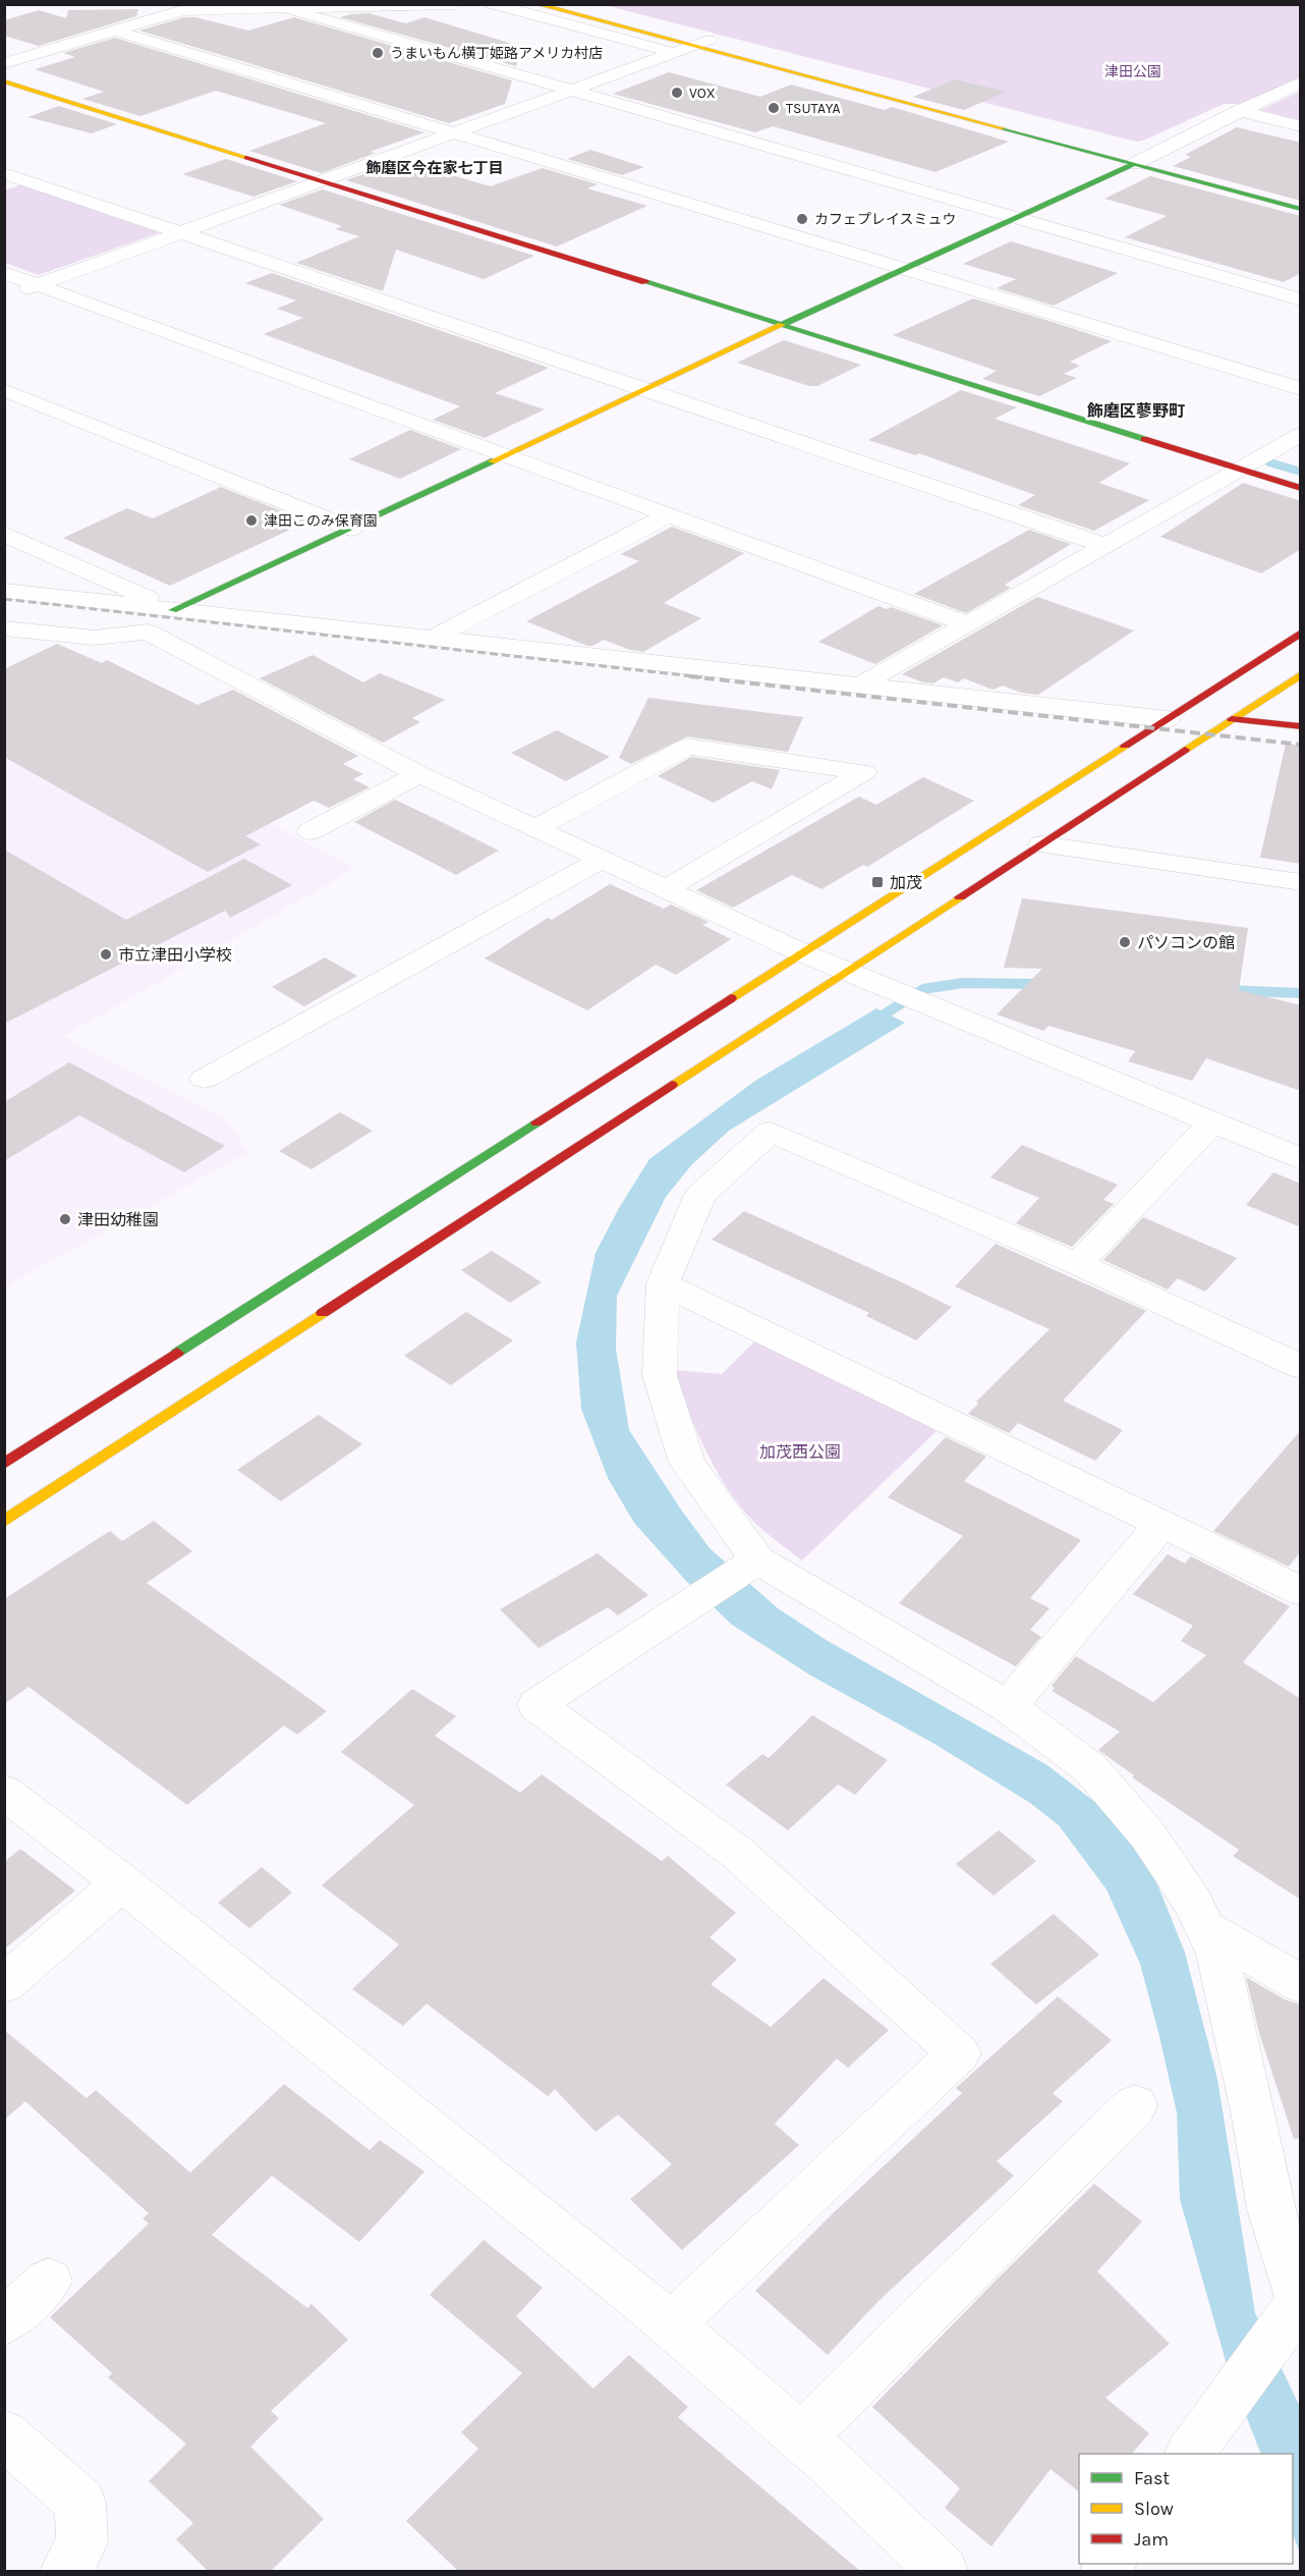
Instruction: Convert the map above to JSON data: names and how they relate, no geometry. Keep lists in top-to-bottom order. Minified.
{"districts":["飾磨区今在家七丁目","飾磨区蓼野町"],"parks":["津田公園","加茂西公園"],"places":{"other":["うまいもん横丁姫路アメリカ村店","VOX","TSUTAYA","カフェプレイスミュウ","津田このみ保育園","パソコンの館","市立津田小学校","津田幼稚園"],"transit":["加茂"]},"legend":["Fast","Slow","Jam"]}
